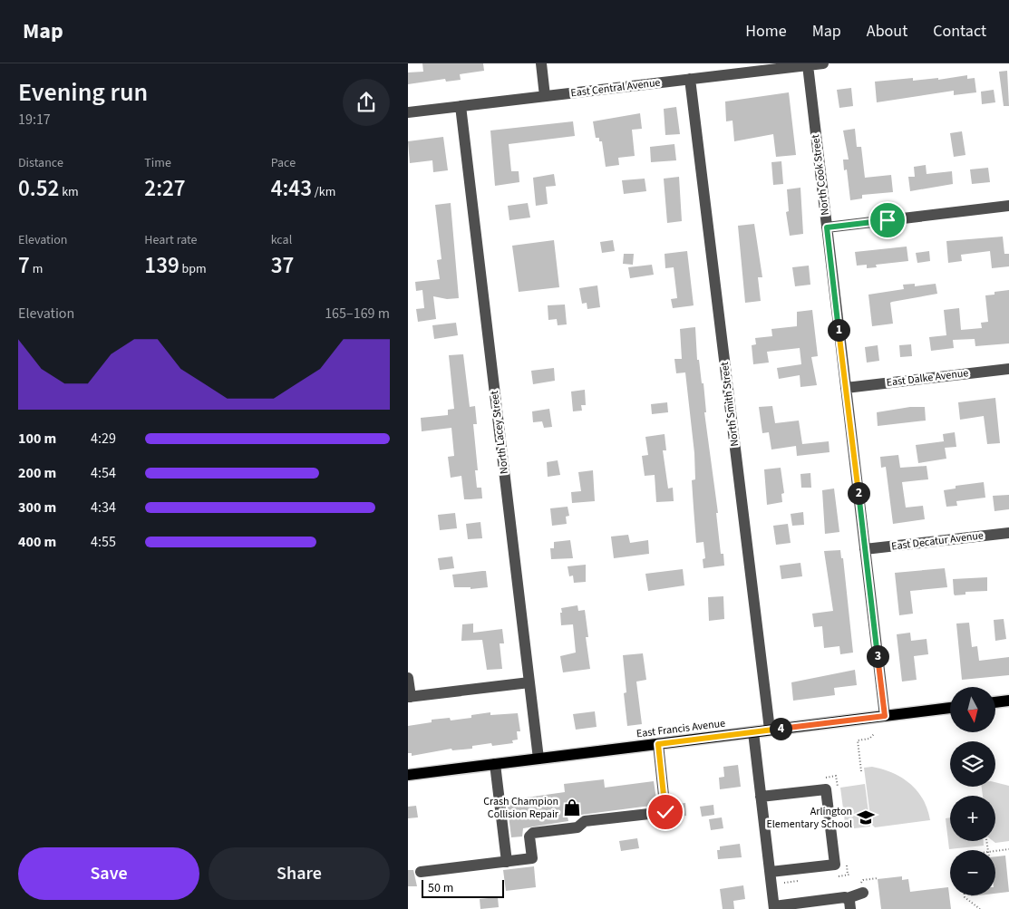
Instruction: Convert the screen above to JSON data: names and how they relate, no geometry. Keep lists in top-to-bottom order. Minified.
{"streets":{"main road":["East Francis Avenue"],"street":["East Central Avenue","North Cook Street","East Dalke Avenue","North Smith Street","North Lacey Street","East Decatur Avenue"]},"crossings":[["East Central Avenue","North Cook Street"],["East Central Avenue","North Smith Street"],["East Central Avenue","North Lacey Street"],["North Cook Street","East Dalke Avenue"],["North Cook Street","East Decatur Avenue"],["North Cook Street","East Francis Avenue"],["North Smith Street","East Francis Avenue"],["North Lacey Street","East Francis Avenue"]],"places":{"shop":["Crash Champion Collision Repair"],"school or university":["Arlington Elementary School"]},"scale_bar":"50 m","north":"bottom","page":{"header":"Map","nav":["Home","Map","About","Contact"],"heading":["Evening run","19:17"],"stats":[["Distance","0.52 km"],["Time","2:27"],["Pace","4:43 /km"],["Elevation","7 m"],["Heart rate","139 bpm"],["kcal","37"]],"chart":["Elevation","165–169 m"],"pins":["1","2","3","4"],"list":[{"name":"100 m","note":"4:29"},{"name":"200 m","note":"4:54"},{"name":"300 m","note":"4:34"},{"name":"400 m","note":"4:55"}],"map_buttons":["+","−"],"buttons":["Save","Share"],"scale":"50 m"}}
